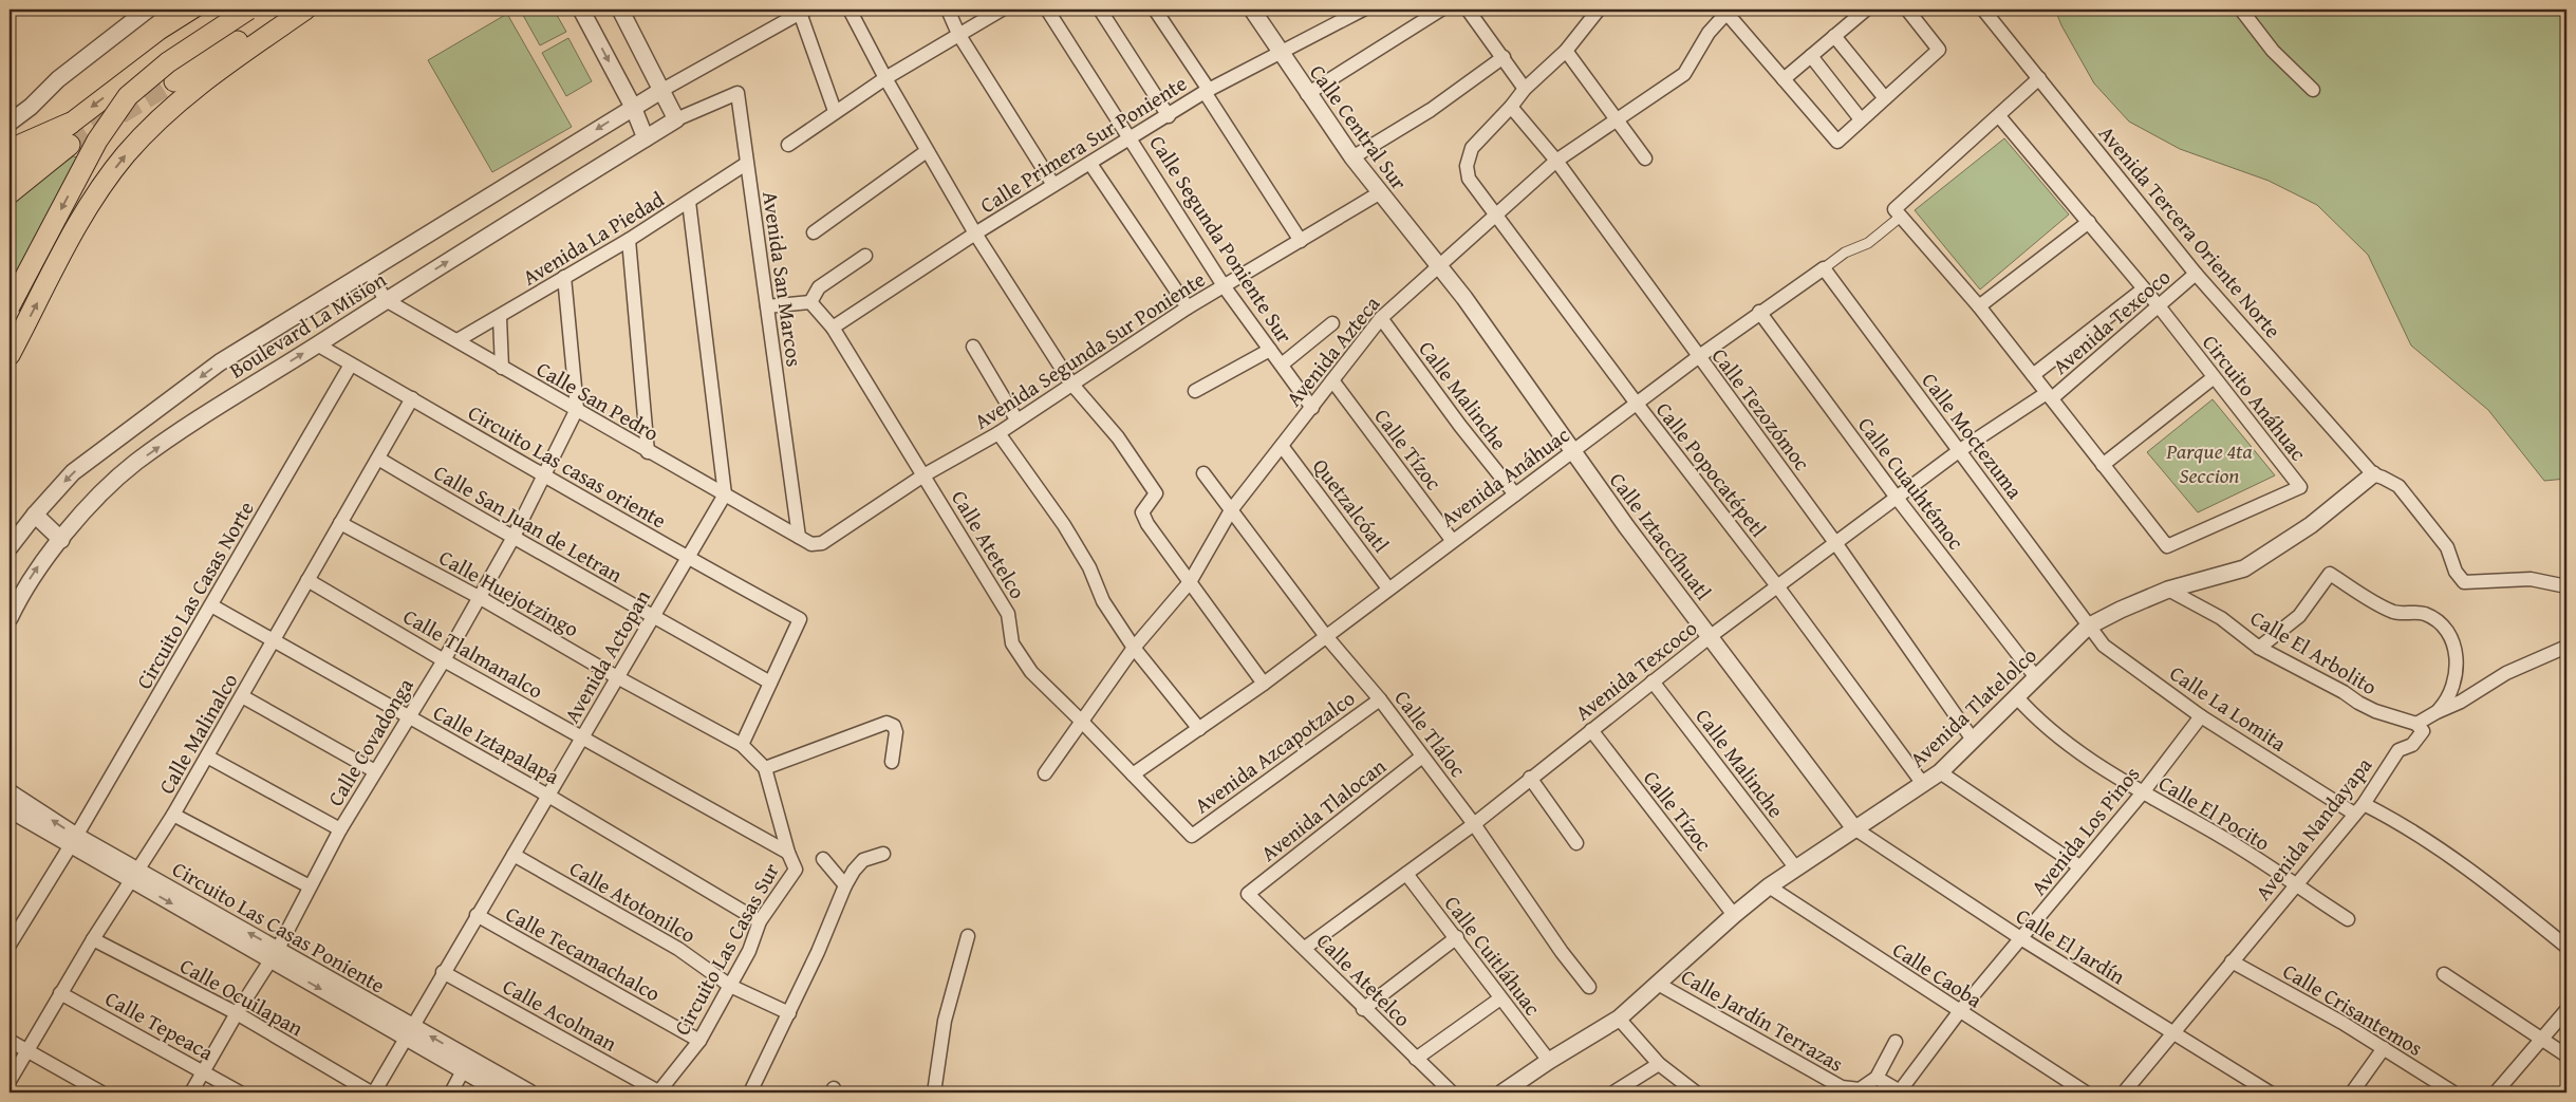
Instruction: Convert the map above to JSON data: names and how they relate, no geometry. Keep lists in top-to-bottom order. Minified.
{"streets":{"street":["Calle Central Sur","Calle Primera Sur Poniente","Avenida Tercera Oriente Norte","Avenida La Piedad","Calle Segunda Poniente Sur","Avenida San Marcos","Avenida Texcoco","Boulevard La Mision","Avenida Segunda Sur Poniente","Avenida Azteca","Calle Malinche","Circuito Anáhuac","Calle San Pedro","Calle Tezozómoc","Calle Moctezuma","Calle Tízoc","Circuito Las casas oriente","Calle Popocatépetl","Avenida Anáhuac","Calle Cuauhtémoc","Quetzalcóatl","Calle San Juan de Letran","Calle Iztaccíhuatl","Calle Atetelco","Calle Huejotzingo","Circuito Las Casas Norte","Calle El Arbolito","Calle Tlalmanalco","Avenida Actopan","Avenida Tlatelolco","Calle La Lomita","Calle Malinalco","Calle Tláloc","Calle Covadonga","Calle Iztapalapa","Avenida Azcapotzalco","Avenida Tlalocan","Calle El Pocito","Avenida Nandayapa","Avenida Los Pinos","Calle Atotonilco","Circuito Las Casas Poniente","Calle El Jardín","Circuito Las Casas Sur","Calle Tecamachalco","Calle Cuitláhuac","Calle Caoba","Calle Ocuilapan","Calle Crisantemos","Calle Acolman","Calle Jardín Terrazas","Calle Tepeaca"]},"crossings":[["Calle Central Sur","Calle Primera Sur Poniente"],["Calle Central Sur","Avenida Segunda Sur Poniente"],["Calle Central Sur","Avenida Azteca"],["Calle Central Sur","Calle Iztaccíhuatl"],["Calle Primera Sur Poniente","Calle Segunda Poniente Sur"],["Calle Primera Sur Poniente","Calle Atetelco"],["Avenida Tercera Oriente Norte","Avenida Texcoco"],["Avenida Tercera Oriente Norte","Avenida Tlatelolco"],["Avenida La Piedad","Avenida San Marcos"],["Avenida La Piedad","Calle San Pedro"],["Calle Segunda Poniente Sur","Avenida Segunda Sur Poniente"],["Calle Segunda Poniente Sur","Avenida Azteca"],["Avenida San Marcos","Boulevard La Mision"],["Avenida San Marcos","Calle San Pedro"],["Avenida Texcoco","Calle Malinche"],["Avenida Texcoco","Circuito Anáhuac"],["Avenida Texcoco","Calle Tezozómoc"],["Avenida Texcoco","Calle Moctezuma"],["Avenida Texcoco","Calle Tízoc"],["Avenida Texcoco","Calle Popocatépetl"],["Avenida Texcoco","Calle Cuauhtémoc"],["Avenida Texcoco","Calle Iztaccíhuatl"],["Avenida Texcoco","Calle Atetelco"],["Avenida Texcoco","Calle Tláloc"],["Avenida Texcoco","Calle Cuitláhuac"],["Boulevard La Mision","Calle San Pedro"],["Boulevard La Mision","Circuito Las casas oriente"],["Avenida Segunda Sur Poniente","Calle San Pedro"],["Avenida Segunda Sur Poniente","Calle Atetelco"],["Avenida Azteca","Calle Malinche"],["Avenida Azteca","Calle Tezozómoc"],["Avenida Azteca","Calle Tízoc"],["Avenida Azteca","Calle Popocatépetl"],["Avenida Azteca","Quetzalcóatl"],["Avenida Azteca","Calle Iztaccíhuatl"],["Avenida Azteca","Calle Atetelco"],["Avenida Azteca","Calle Tláloc"],["Calle Malinche","Avenida Anáhuac"],["Calle Malinche","Avenida Tlatelolco"],["Circuito Anáhuac","Avenida Anáhuac"],["Calle San Pedro","Avenida Actopan"],["Calle San Pedro","Calle Covadonga"],["Calle Tezozómoc","Calle Popocatépetl"],["Calle Tezozómoc","Avenida Anáhuac"],["Calle Tezozómoc","Avenida Tlatelolco"],["Calle Moctezuma","Avenida Anáhuac"],["Calle Moctezuma","Avenida Tlatelolco"],["Calle Moctezuma","Calle La Lomita"],["Calle Tízoc","Avenida Anáhuac"],["Calle Tízoc","Avenida Tlatelolco"],["Circuito Las casas oriente","Calle San Juan de Letran"],["Circuito Las casas oriente","Circuito Las Casas Norte"],["Circuito Las casas oriente","Avenida Actopan"],["Circuito Las casas oriente","Calle Malinalco"],["Circuito Las casas oriente","Calle Covadonga"],["Calle Popocatépetl","Avenida Anáhuac"],["Calle Popocatépetl","Avenida Tlatelolco"],["Avenida Anáhuac","Calle Cuauhtémoc"],["Avenida Anáhuac","Quetzalcóatl"],["Avenida Anáhuac","Calle Iztaccíhuatl"],["Avenida Anáhuac","Calle Atetelco"],["Avenida Anáhuac","Calle Tláloc"],["Calle Cuauhtémoc","Avenida Tlatelolco"],["Calle San Juan de Letran","Avenida Actopan"],["Calle San Juan de Letran","Calle Malinalco"],["Calle San Juan de Letran","Calle Covadonga"],["Calle Iztaccíhuatl","Avenida Tlatelolco"],["Calle Iztaccíhuatl","Calle El Jardín"],["Calle Atetelco","Avenida Azcapotzalco"],["Calle Atetelco","Avenida Tlalocan"],["Calle Huejotzingo","Avenida Actopan"],["Calle Huejotzingo","Calle Malinalco"],["Calle Huejotzingo","Calle Covadonga"],["Calle Huejotzingo","Circuito Las Casas Sur"],["Circuito Las Casas Norte","Calle Iztapalapa"],["Circuito Las Casas Norte","Circuito Las Casas Poniente"],["Calle El Arbolito","Avenida Tlatelolco"],["Calle El Arbolito","Avenida Nandayapa"],["Calle Tlalmanalco","Avenida Actopan"],["Calle Tlalmanalco","Calle Malinalco"],["Calle Tlalmanalco","Calle Covadonga"],["Calle Tlalmanalco","Circuito Las Casas Sur"],["Avenida Actopan","Calle Iztapalapa"],["Avenida Actopan","Calle Atotonilco"],["Avenida Actopan","Circuito Las Casas Poniente"],["Avenida Actopan","Calle Tecamachalco"],["Avenida Actopan","Calle Ocuilapan"],["Avenida Actopan","Calle Acolman"],["Avenida Tlatelolco","Calle La Lomita"],["Avenida Tlatelolco","Calle El Pocito"],["Avenida Tlatelolco","Calle El Jardín"],["Avenida Tlatelolco","Calle Cuitláhuac"],["Avenida Tlatelolco","Calle Caoba"],["Avenida Tlatelolco","Calle Jardín Terrazas"],["Calle La Lomita","Avenida Nandayapa"],["Calle La Lomita","Avenida Los Pinos"],["Calle Malinalco","Calle Iztapalapa"],["Calle Malinalco","Circuito Las Casas Poniente"],["Calle Malinalco","Calle Ocuilapan"],["Calle Malinalco","Calle Tepeaca"],["Calle Tláloc","Avenida Azcapotzalco"],["Calle Tláloc","Avenida Tlalocan"],["Calle Covadonga","Calle Iztapalapa"],["Calle Covadonga","Circuito Las Casas Poniente"],["Calle Covadonga","Calle Ocuilapan"],["Calle Covadonga","Calle Tepeaca"],["Calle Iztapalapa","Circuito Las Casas Sur"],["Calle El Pocito","Avenida Nandayapa"],["Calle El Pocito","Avenida Los Pinos"],["Avenida Nandayapa","Calle El Jardín"],["Avenida Nandayapa","Calle Crisantemos"],["Avenida Los Pinos","Calle El Jardín"],["Avenida Los Pinos","Calle Caoba"],["Calle Atotonilco","Circuito Las Casas Sur"],["Circuito Las Casas Sur","Calle Tecamachalco"],["Circuito Las Casas Sur","Calle Acolman"]],"parks":["Parque 4ta Seccion"]}
